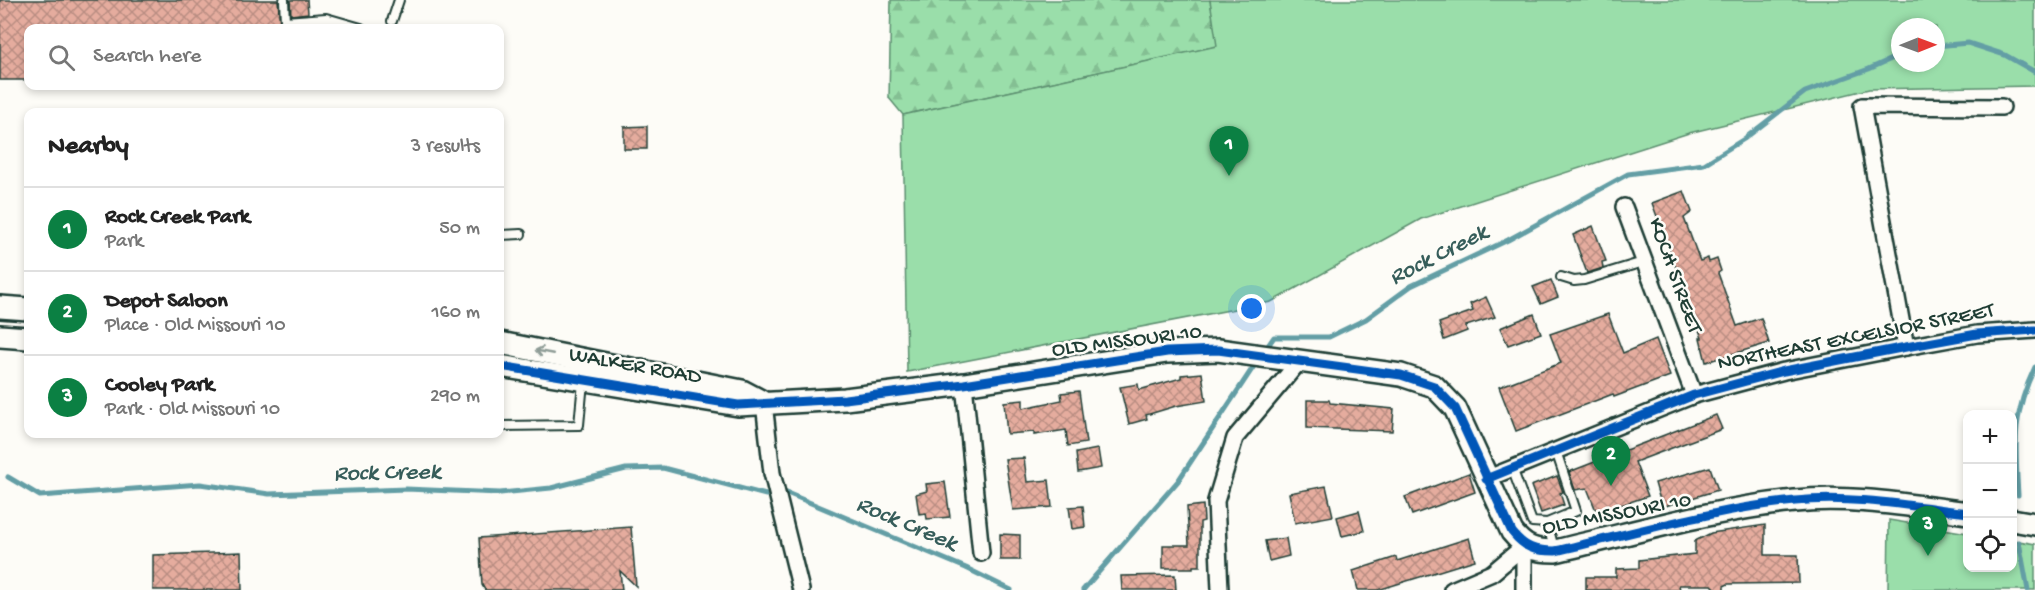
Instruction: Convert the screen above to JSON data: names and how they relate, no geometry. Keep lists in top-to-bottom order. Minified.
{"streets":{"street":["KOCH STREET","NORTHEAST EXCELSIOR STREET","OLD MISSOURI 10","WALKER ROAD"]},"crossings":[["KOCH STREET","NORTHEAST EXCELSIOR STREET"],["NORTHEAST EXCELSIOR STREET","OLD MISSOURI 10"],["OLD MISSOURI 10","WALKER ROAD"]],"water":["Rock Creek"],"north":"right","page":{"search":"Search here","heading":["Nearby","3 results"],"pins":["1","2","3"],"list":[{"mark":"1","name":"Rock Creek Park","note":"Park","value":"50 m"},{"mark":"2","name":"Depot Saloon","note":"Place · Old Missouri 10","value":"160 m"},{"mark":"3","name":"Cooley Park","note":"Park · Old Missouri 10","value":"290 m"}],"map_buttons":["+","−"]}}
